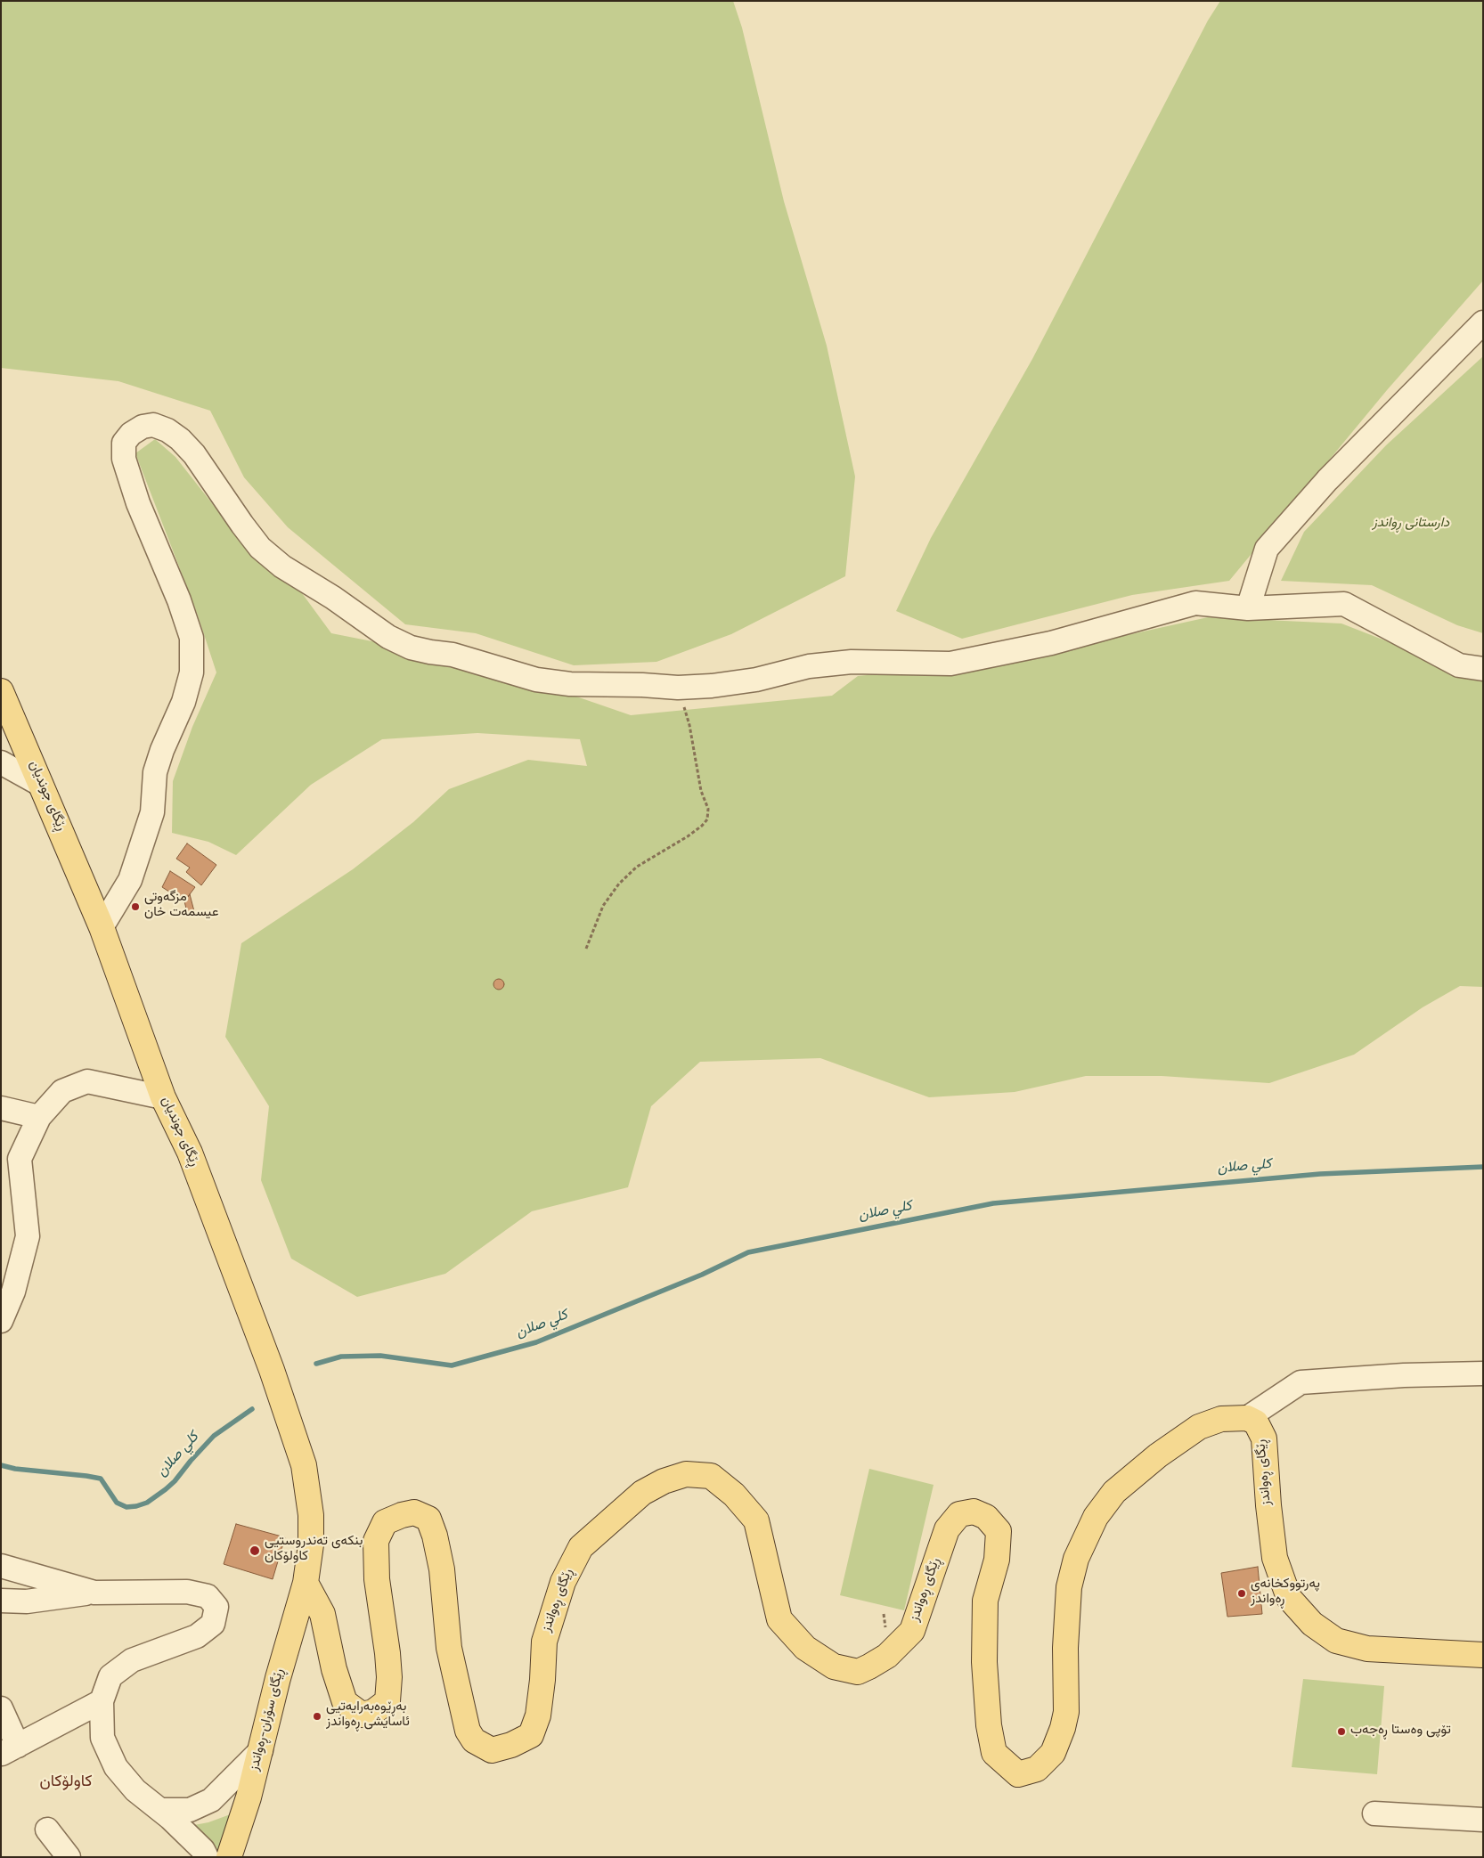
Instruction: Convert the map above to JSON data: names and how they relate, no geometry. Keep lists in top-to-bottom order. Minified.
{"streets":{"main road":["ڕێگای جوندیان","ڕێگای ڕەواندز","ڕێگای سۆران-ڕەواندز"]},"crossings":[["ڕێگای جوندیان","ڕێگای ڕەواندز"],["ڕێگای جوندیان","ڕێگای سۆران-ڕەواندز"],["ڕێگای ڕەواندز","ڕێگای سۆران-ڕەواندز"]],"districts":["کاولۆکان"],"water":["كلي صلان"],"parks":["دارستانی ڕواندز"],"places":["مزگەوتی عیسمەت خان","بنکەی تەندروستیی کاولۆکان","پەرتووکخانەی ڕەواندز","بەڕێوەبەرایەتیی ئاسایشی ڕەواندز","تۆپی وەستا ڕەجەب"]}
